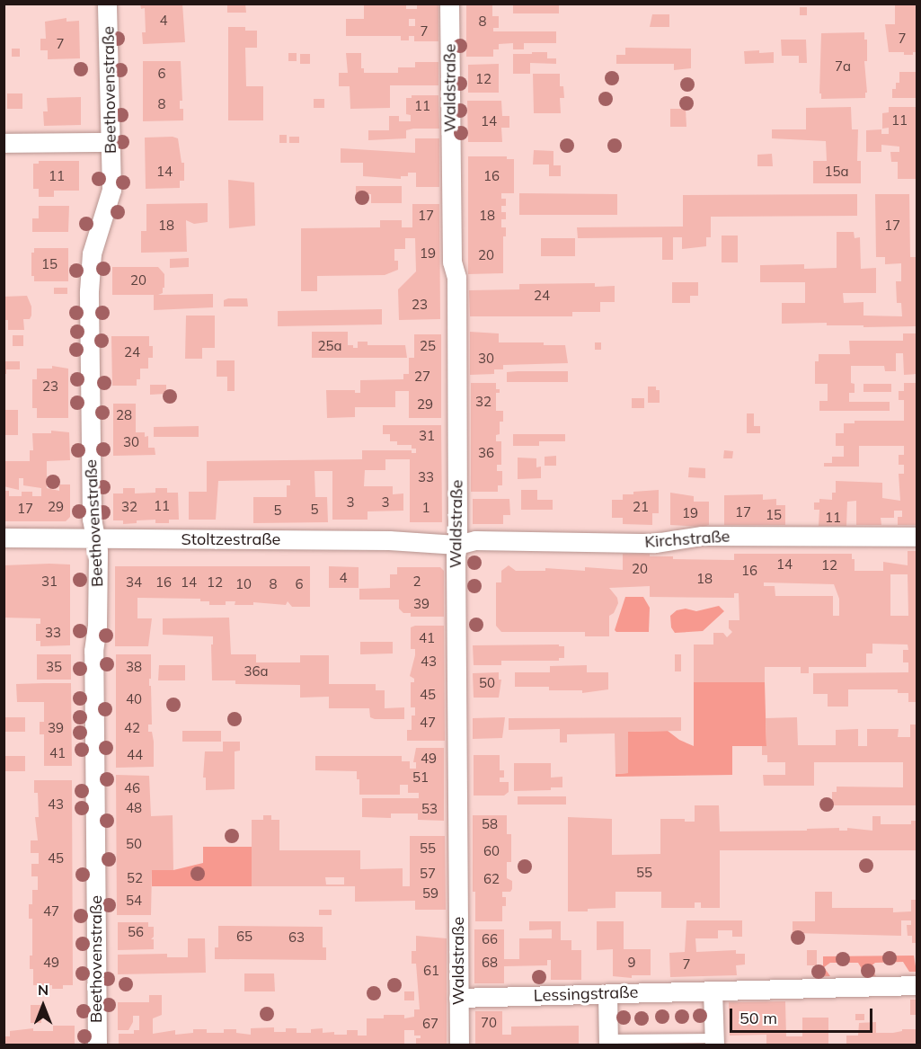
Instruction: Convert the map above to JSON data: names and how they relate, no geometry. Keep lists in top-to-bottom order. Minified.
{"streets":{"street":["Waldstraße","Beethovenstraße","Stoltzestraße","Kirchstraße","Lessingstraße"]},"crossings":[["Waldstraße","Stoltzestraße"],["Waldstraße","Kirchstraße"],["Waldstraße","Lessingstraße"],["Beethovenstraße","Stoltzestraße"],["Stoltzestraße","Kirchstraße"]],"house_numbers":["4","8","7","7","7","7a","6","12","8","11","11","14","14","15a","11","16","17","18","18","17","19","20","15","20","24","23","25a","25","24","30","27","23","32","29","28","31","30","36","33","3","3","11","29","32","21","1","17","5","5","17","19","15","11","14","12","20","16","4","18","31","2","34","16","14","12","10","8","6","39","33","41","43","35","38","36a","50","45","40","47","39","42","41","44","49","51","46","43","48","53","58","50","55","60","45","55","57","52","62","59","54","47","56","65","63","66","49","68","9","7","61","70","67"],"scale_bar":"50 m","north":"top"}
